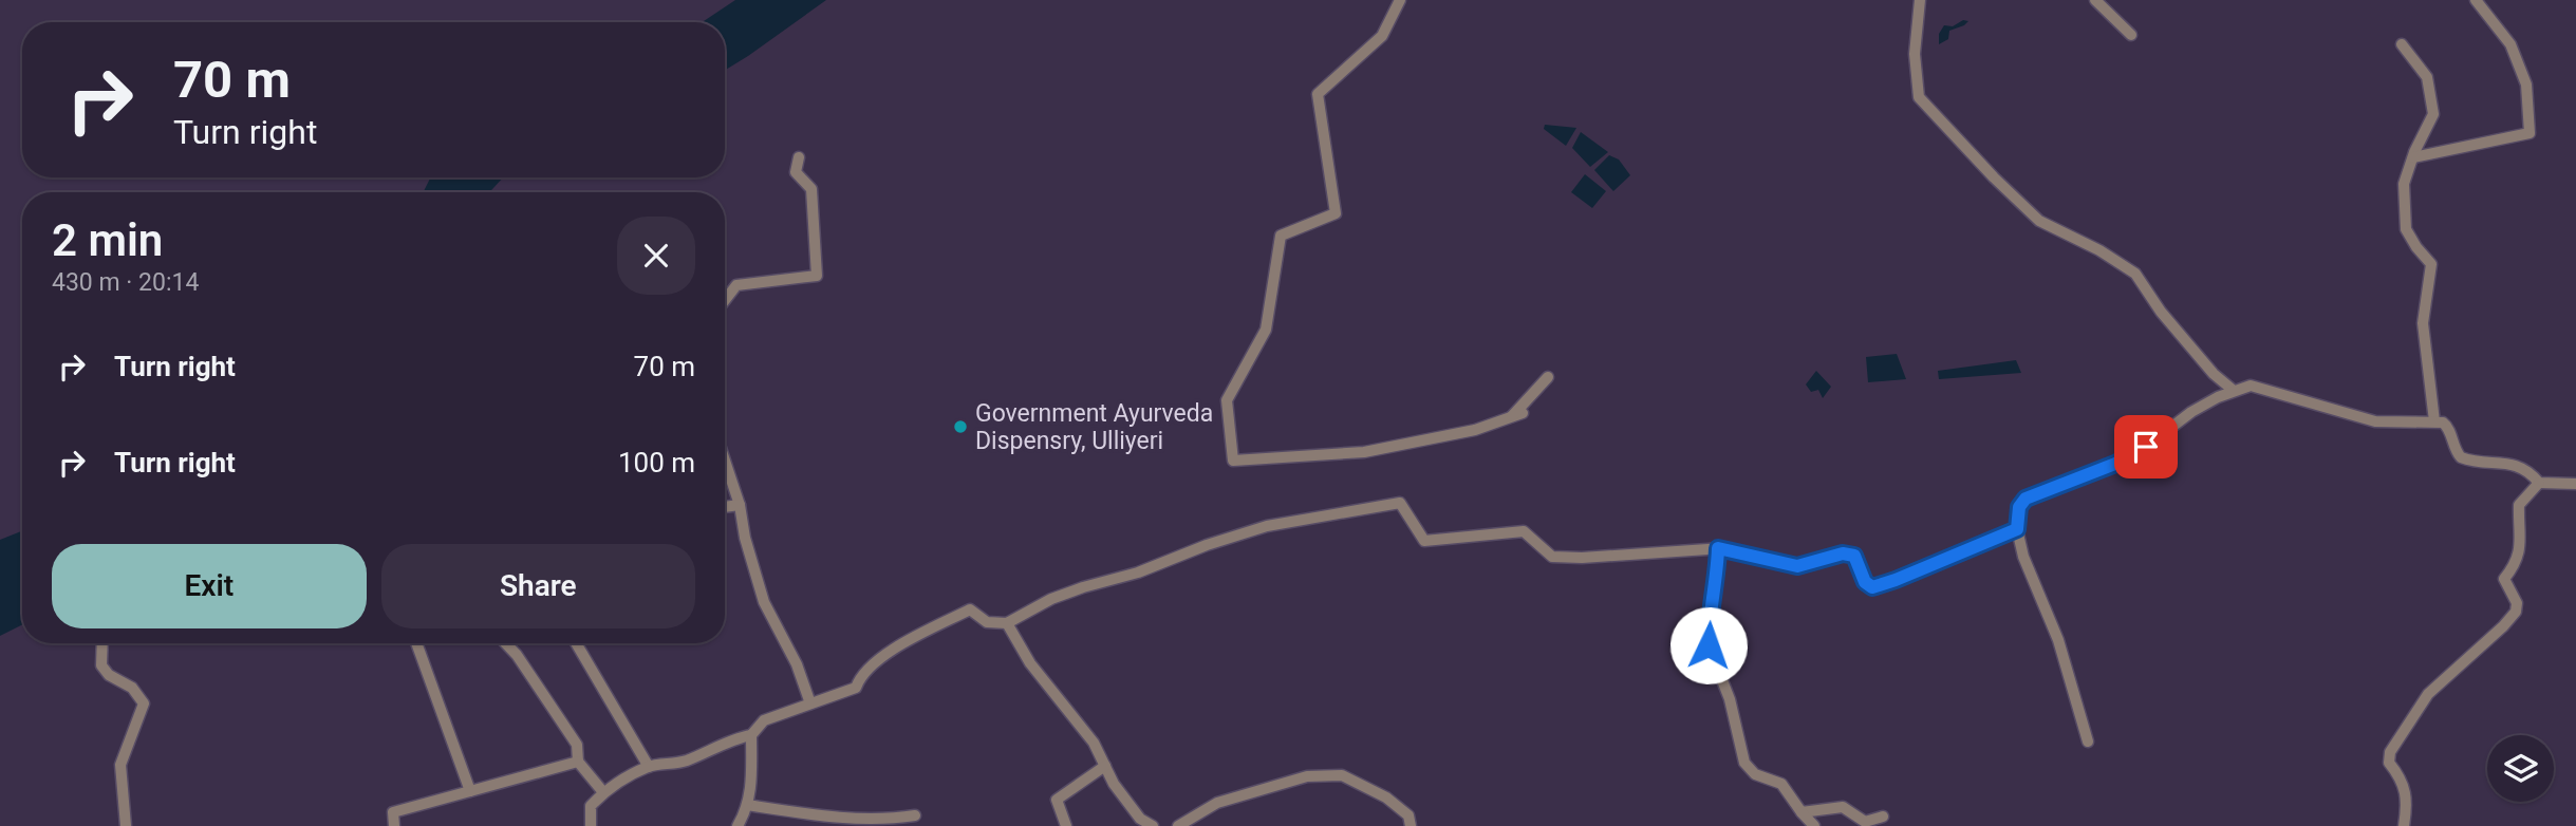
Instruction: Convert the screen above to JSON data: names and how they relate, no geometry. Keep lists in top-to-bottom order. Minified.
{"places":["Government Ayurveda Dispensry, Ulliyeri"],"page":{"turn":["70 m","Turn right"],"heading":["2 min","430 m · 20:14"],"list":[{"name":"Turn right","value":"70 m"},{"name":"Turn right","value":"100 m"}],"buttons":["Exit","Share"]}}
